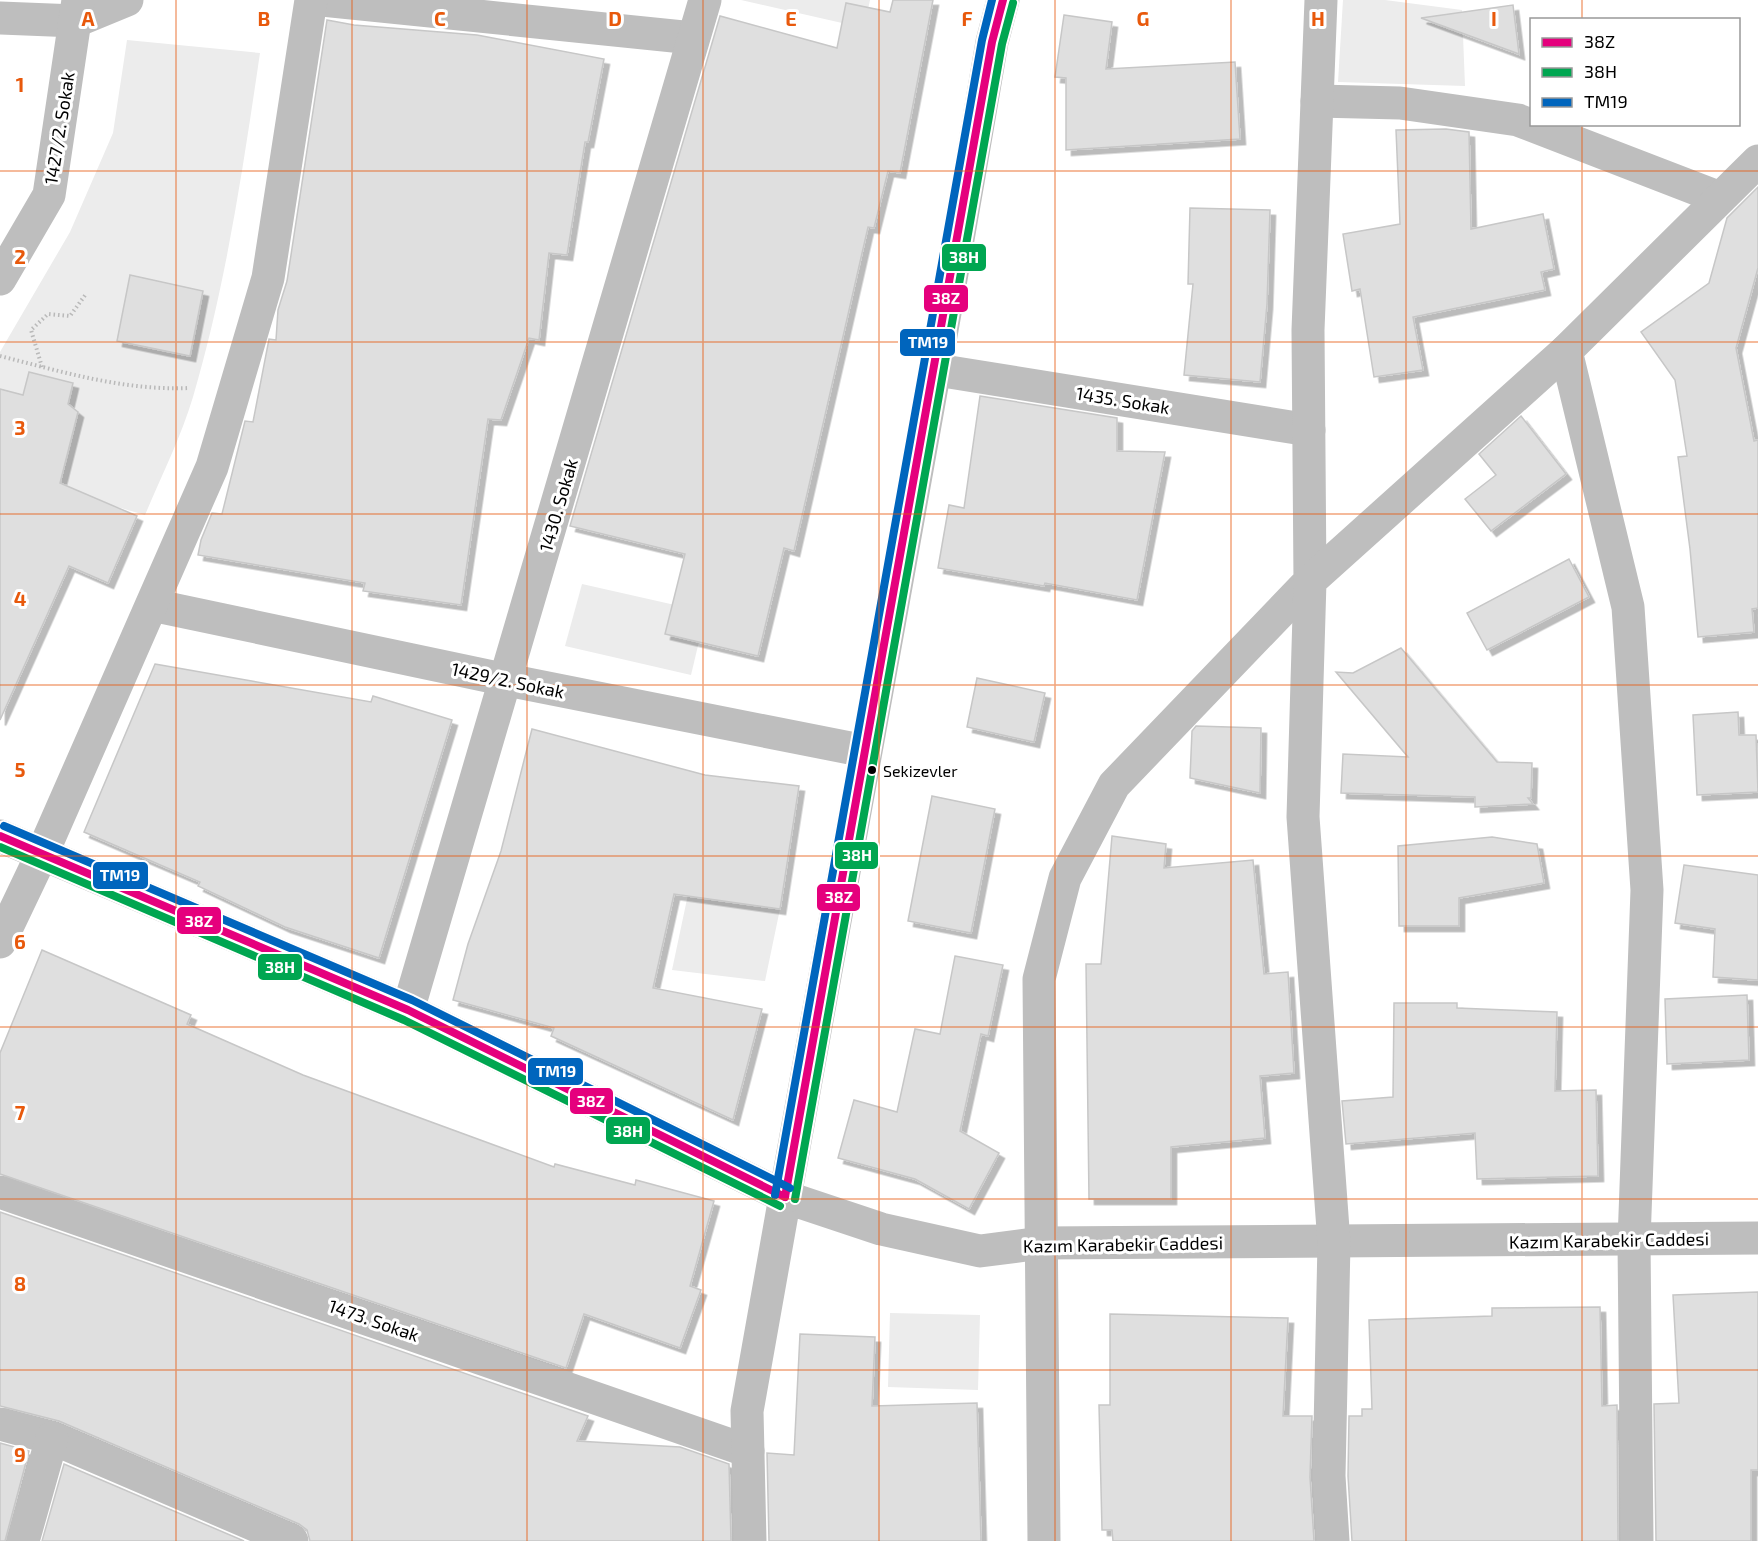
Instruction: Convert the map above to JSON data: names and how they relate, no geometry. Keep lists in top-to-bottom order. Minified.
{"streets":{"street":["1427/2. Sokak","1435. Sokak","1430. Sokak","1429/2. Sokak","Kazım Karabekir Caddesi","1473. Sokak"]},"crossings":[["1430. Sokak","1429/2. Sokak"],["1430. Sokak","Kazım Karabekir Caddesi"]],"places":["Sekizevler"],"lines":["transit line 38Z","transit line TM19","transit line 38H"],"legend":["38Z","38H","TM19"],"grid":{"columns":["A","B","C","D","E","F","G","H","I"],"rows":["1","2","3","4","5","6","7","8","9"]}}
